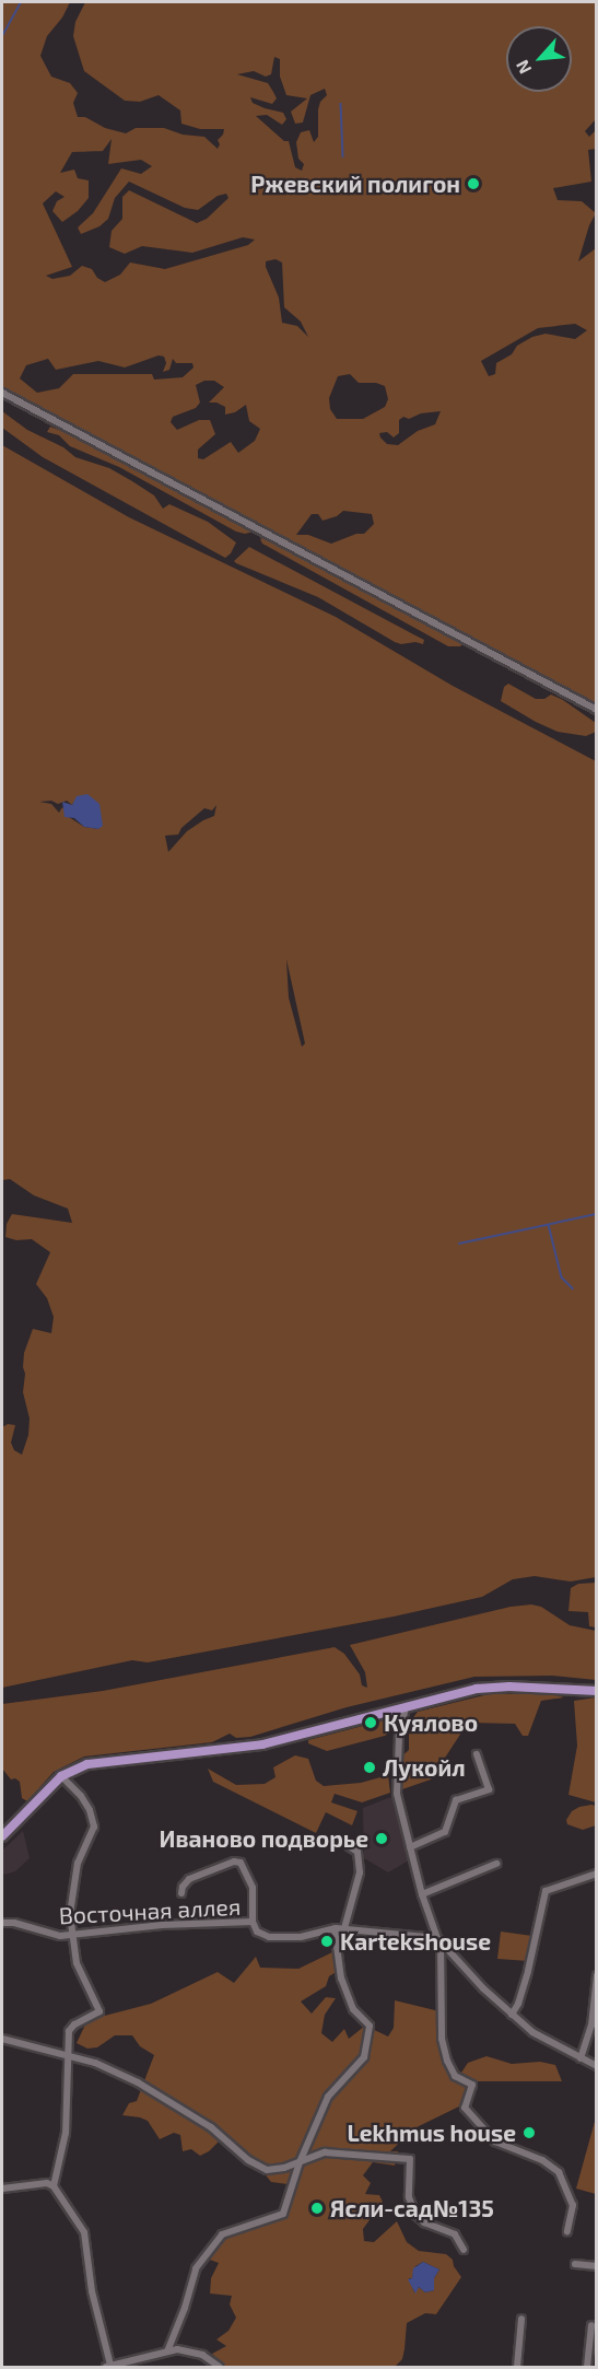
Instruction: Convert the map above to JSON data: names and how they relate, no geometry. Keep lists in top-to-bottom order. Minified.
{"streets":{"street":["Восточная аллея"]},"places":["Ржевский полигон","Куялово","Лукойл","Иваново подворье","Kartekshouse","Lekhmus house","Ясли-сад№135"],"north":"bottom left"}
